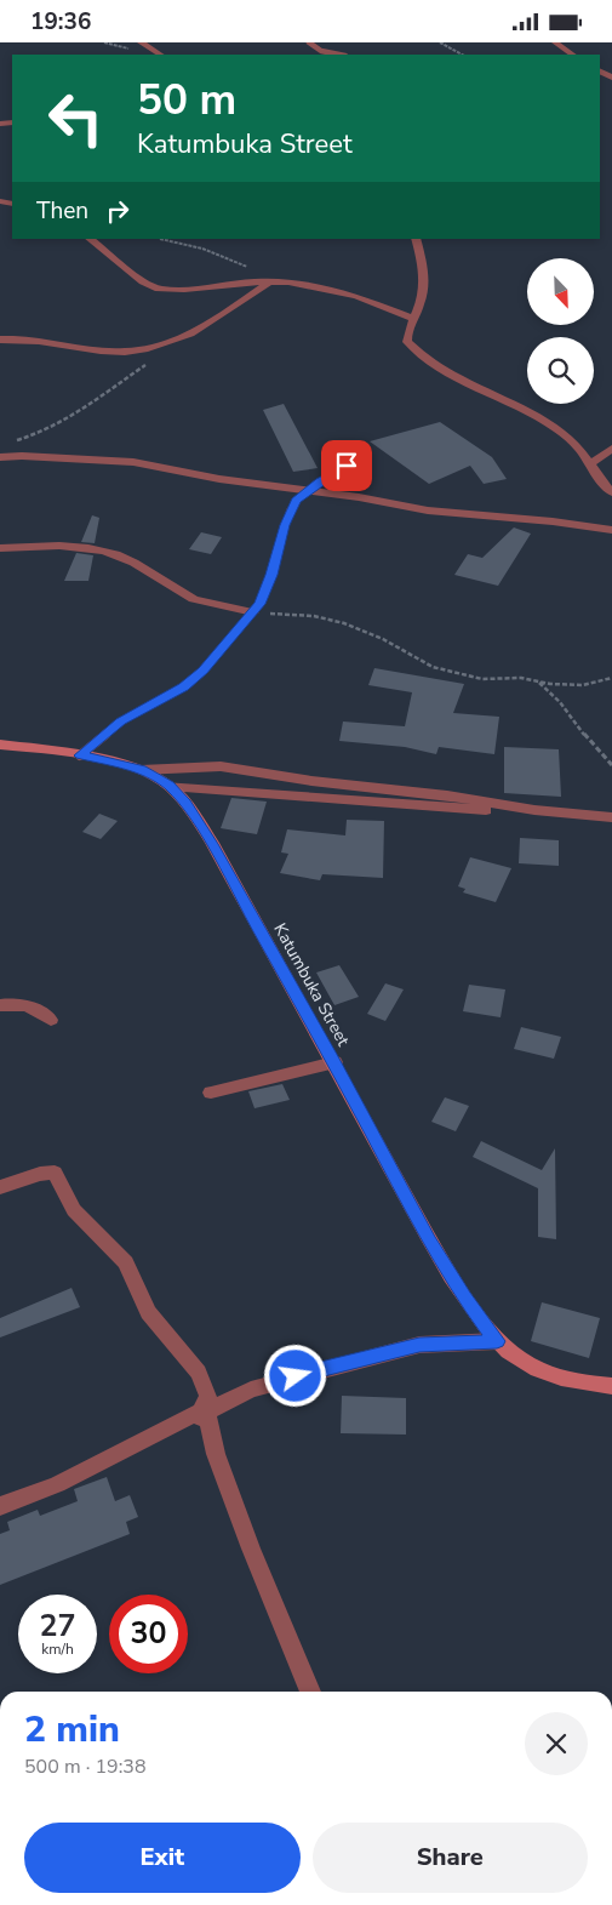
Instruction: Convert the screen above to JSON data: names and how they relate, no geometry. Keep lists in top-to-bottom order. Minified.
{"streets":{"main road":["Katumbuka Street"]},"north":"bottom right","page":{"status":"19:36","turn":["50 m","Katumbuka Street"],"then":"Then","speed":"27 km/h","limit":"30","heading":["2 min","500 m · 19:38"],"buttons":["Exit","Share"]}}
